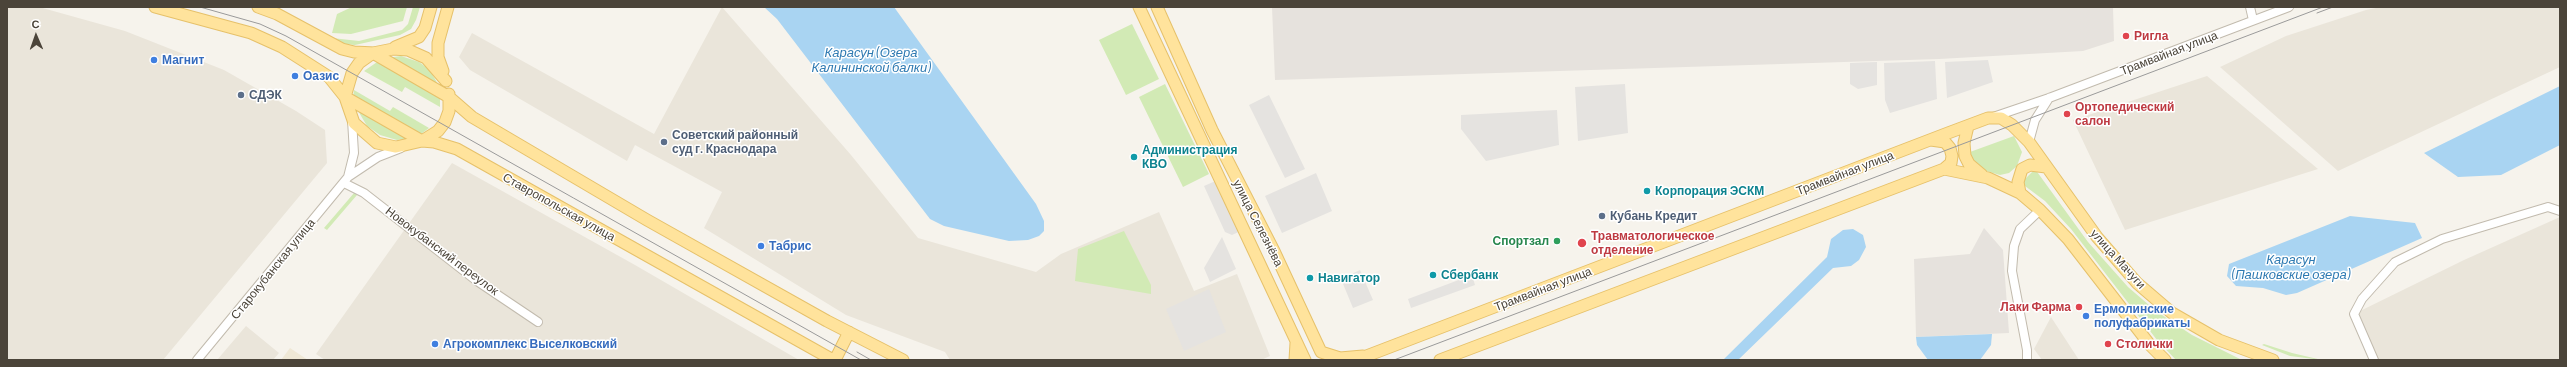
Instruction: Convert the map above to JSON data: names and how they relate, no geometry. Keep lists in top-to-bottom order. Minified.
{"streets":{"main road":["Трамвайная улица","Ставропольская улица","улица Селезнёва","улица Мачуги"],"street":["Новокубанский переулок","Старокубанская улица"]},"crossings":[["Трамвайная улица","улица Селезнёва"],["Трамвайная улица","улица Мачуги"],["Ставропольская улица","Старокубанская улица"],["Новокубанский переулок","Старокубанская улица"]],"water":["Карасун (Озера Калининской балки)","Карасун (Пашковские озера)"],"places":["Ригла","Магнит","Оазис","СДЭК","Ортопедический салон","Советский районный суд г. Краснодара","Администрация КВО","Корпорация ЭСКМ","Кубань Кредит","Спортзал","Травматологическое отделение","Табрис","Сбербанк","Навигатор","Лаки Фарма","Ермолинские полуфабрикаты","Агрокомплекс Выселковский","Столички"],"north":"top"}
